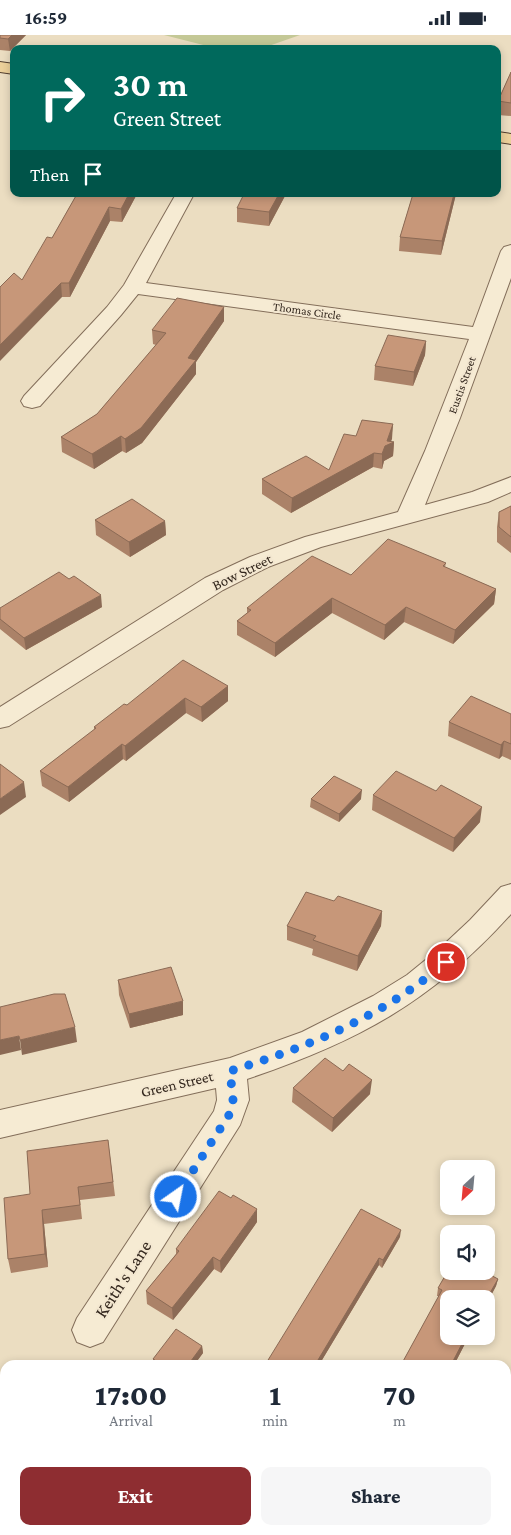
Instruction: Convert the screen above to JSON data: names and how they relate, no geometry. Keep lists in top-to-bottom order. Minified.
{"streets":{"street":["Thomas Circle","Eustis Street","Bow Street","Green Street","Keith's Lane"]},"crossings":[["Thomas Circle","Eustis Street"],["Eustis Street","Bow Street"],["Green Street","Keith's Lane"]],"north":"bottom left","page":{"status":"16:59","turn":["30 m","Green Street"],"then":"Then","eta":["17:00","Arrival","1","min","70","m"],"buttons":["Exit","Share"]}}
